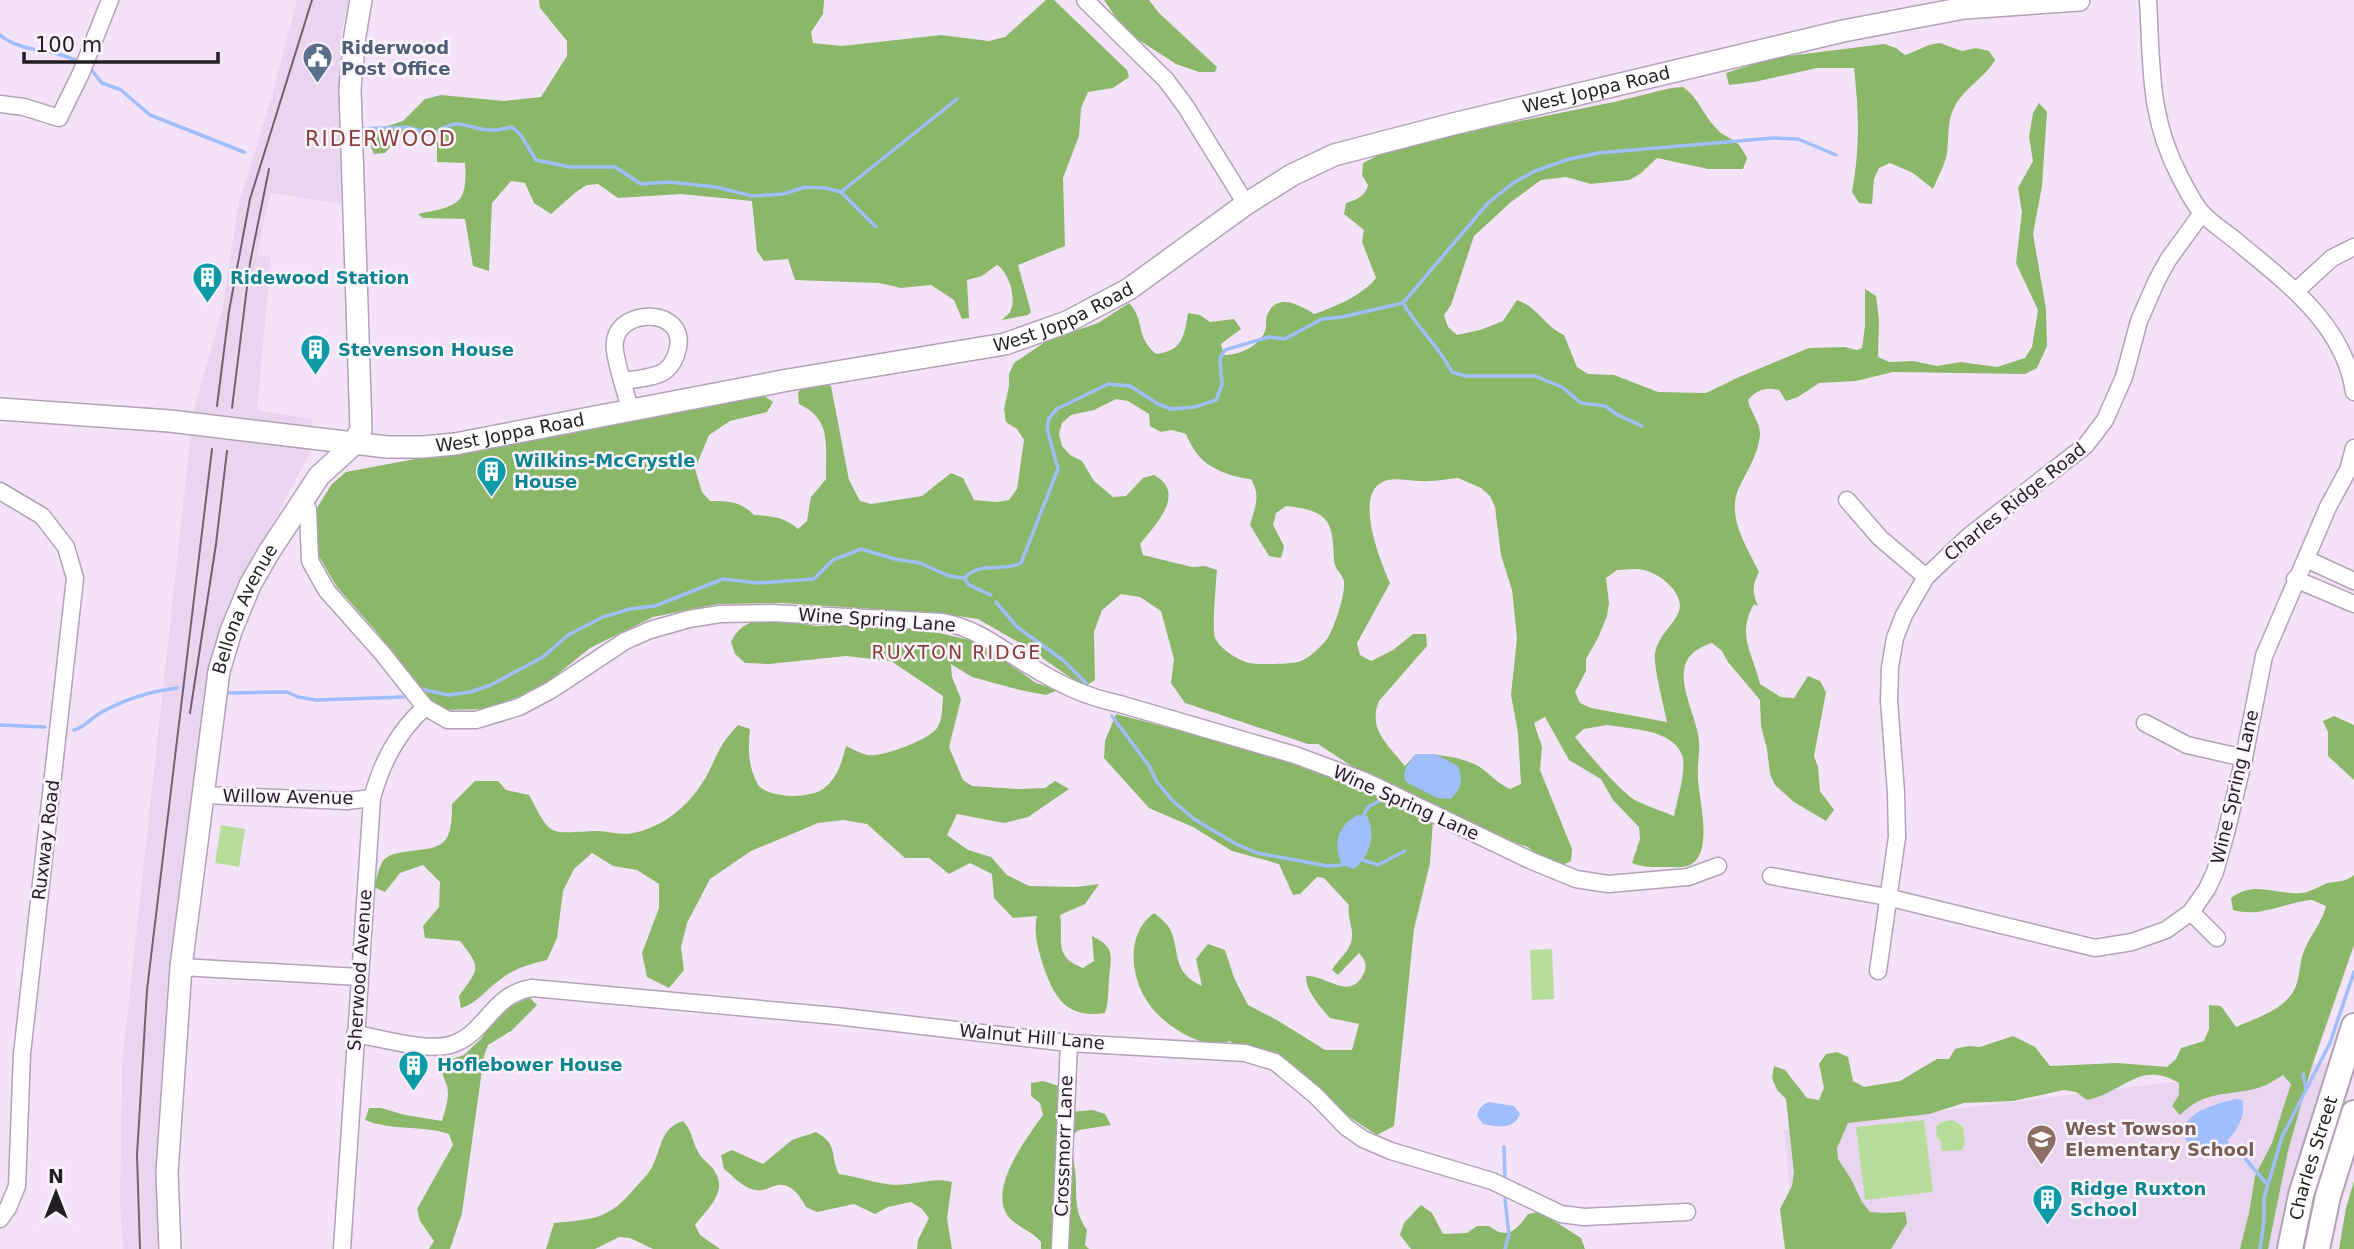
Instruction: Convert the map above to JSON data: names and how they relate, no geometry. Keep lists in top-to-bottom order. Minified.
{"streets":{"main road":["Charles Street"],"street":["West Joppa Road","Charles Ridge Road","Bellona Avenue","Wine Spring Lane","Willow Avenue","Ruxway Road","Sherwood Avenue","Walnut Hill Lane","Crossmorr Lane"]},"crossings":[["West Joppa Road","Bellona Avenue"],["Charles Ridge Road","Wine Spring Lane"],["Bellona Avenue","Willow Avenue"],["Wine Spring Lane","Sherwood Avenue"],["Willow Avenue","Sherwood Avenue"],["Sherwood Avenue","Walnut Hill Lane"],["Walnut Hill Lane","Crossmorr Lane"]],"districts":["RIDERWOOD","RUXTON RIDGE"],"places":{"public building":["Riderwood Post Office"],"building":["Ridewood Station","Stevenson House","Wilkins-McCrystle House","Hoflebower House","Ridge Ruxton School"],"school or university":["West Towson Elementary School"]},"scale_bar":"100 m","north":"top"}
